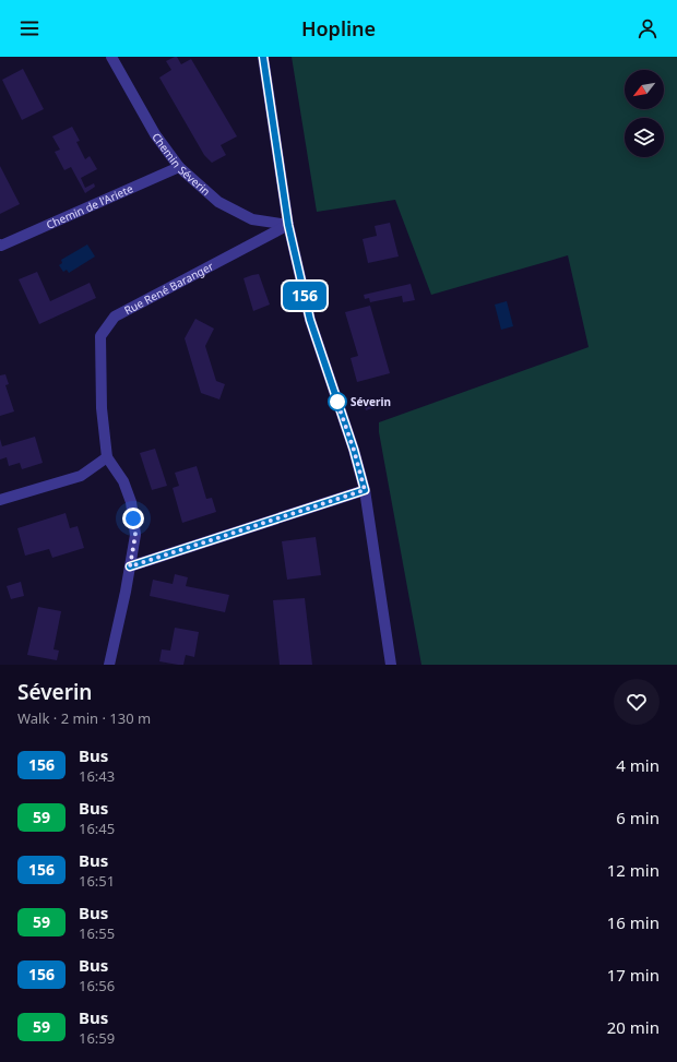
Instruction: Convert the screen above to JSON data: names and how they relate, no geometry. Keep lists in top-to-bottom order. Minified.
{"streets":{"street":["Chemin Séverin","Chemin de l'Ariete","Rue René Baranger"]},"crossings":[["Chemin Séverin","Chemin de l'Ariete"],["Chemin Séverin","Rue René Baranger"]],"places":["Séverin"],"lines":["bus line 156"],"north":"bottom left","page":{"header":"Hopline","on_map":"156","heading":["Séverin","Walk · 2 min · 130 m"],"list":[{"mark":"156","name":"Bus","note":"16:43","value":"4 min"},{"mark":"59","name":"Bus","note":"16:45","value":"6 min"},{"mark":"156","name":"Bus","note":"16:51","value":"12 min"},{"mark":"59","name":"Bus","note":"16:55","value":"16 min"},{"mark":"156","name":"Bus","note":"16:56","value":"17 min"},{"mark":"59","name":"Bus","note":"16:59","value":"20 min"}]}}
